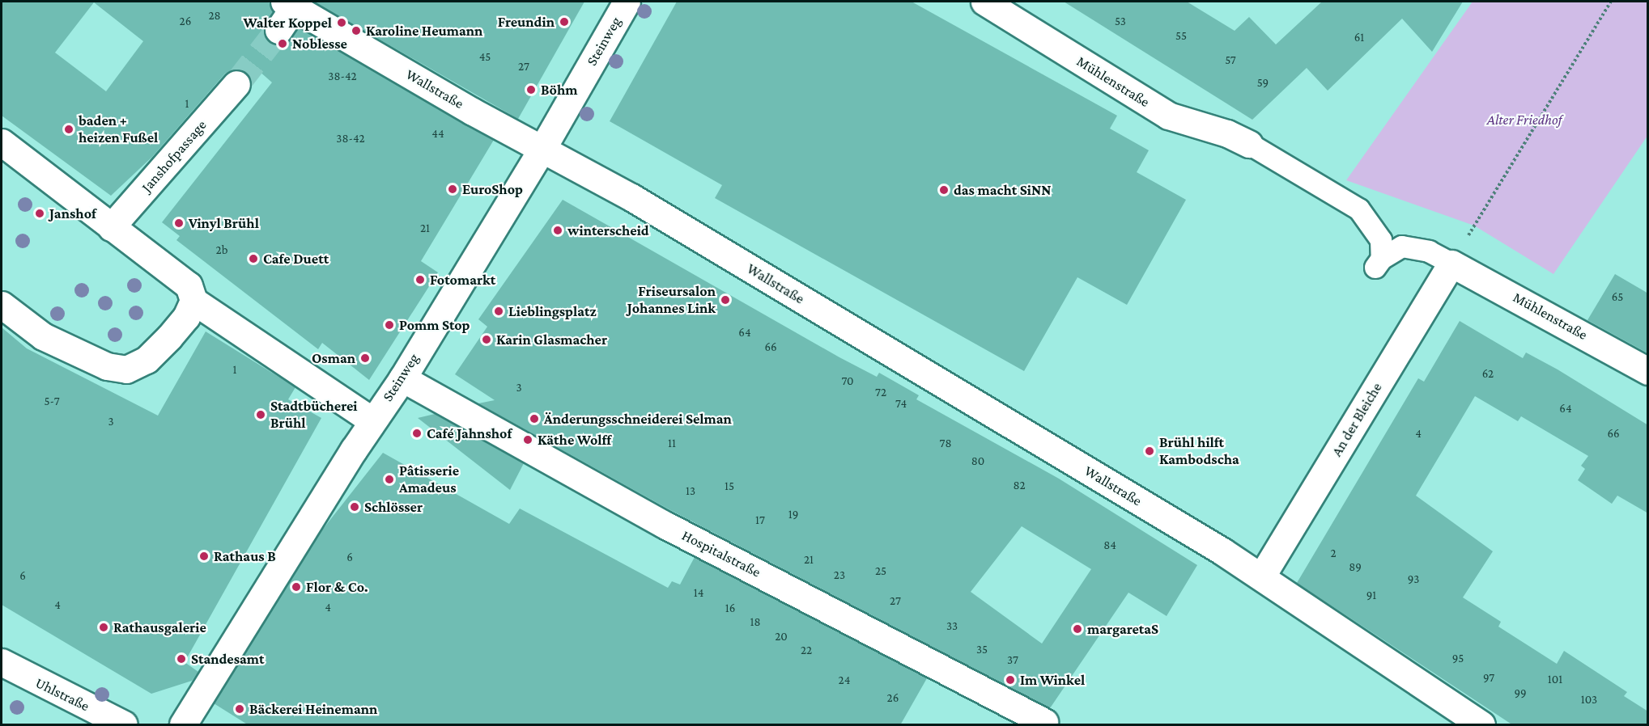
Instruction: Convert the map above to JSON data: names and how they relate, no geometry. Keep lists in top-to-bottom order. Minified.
{"streets":{"street":["Steinweg","Mühlenstraße","Wallstraße","Janshofpassage","An der Bleiche","Hospitalstraße","Uhlstraße"]},"crossings":[["Steinweg","Wallstraße"],["Steinweg","Hospitalstraße"],["Mühlenstraße","An der Bleiche"],["Wallstraße","An der Bleiche"]],"parks":["Alter Friedhof"],"places":["Freundin","Walter Koppel","Karoline Heumann","Noblesse","Böhm","baden + heizen Fußel","EuroShop","das macht SiNN","Janshof","Vinyl Brühl","winterscheid","Cafe Duett","Fotomarkt","Friseursalon Johannes Link","Lieblingsplatz","Pomm Stop","Karin Glasmacher","Osman","Stadtbücherei Brühl","Änderungsschneiderei Selman","Café Jahnshof","Käthe Wolff","Brühl hilft Kambodscha","Pâtisserie Amadeus","Schlösser","Rathaus B","Flor & Co.","Rathausgalerie","margaretaS","Standesamt","Im Winkel","Bäckerei Heinemann"],"house_numbers":["28","26","53","55","61","45","57","27","38-42","59","1","44","38-42","21","2b","65","64","66","1","62","70","3","72","5-7","74","64","3","4","66","11","78","80","82","15","13","19","17","84","2","6","21","89","25","23","6","93","14","91","27","4","4","16","18","33","20","35","22","95","37","97","101","24","99","26","103"]}
